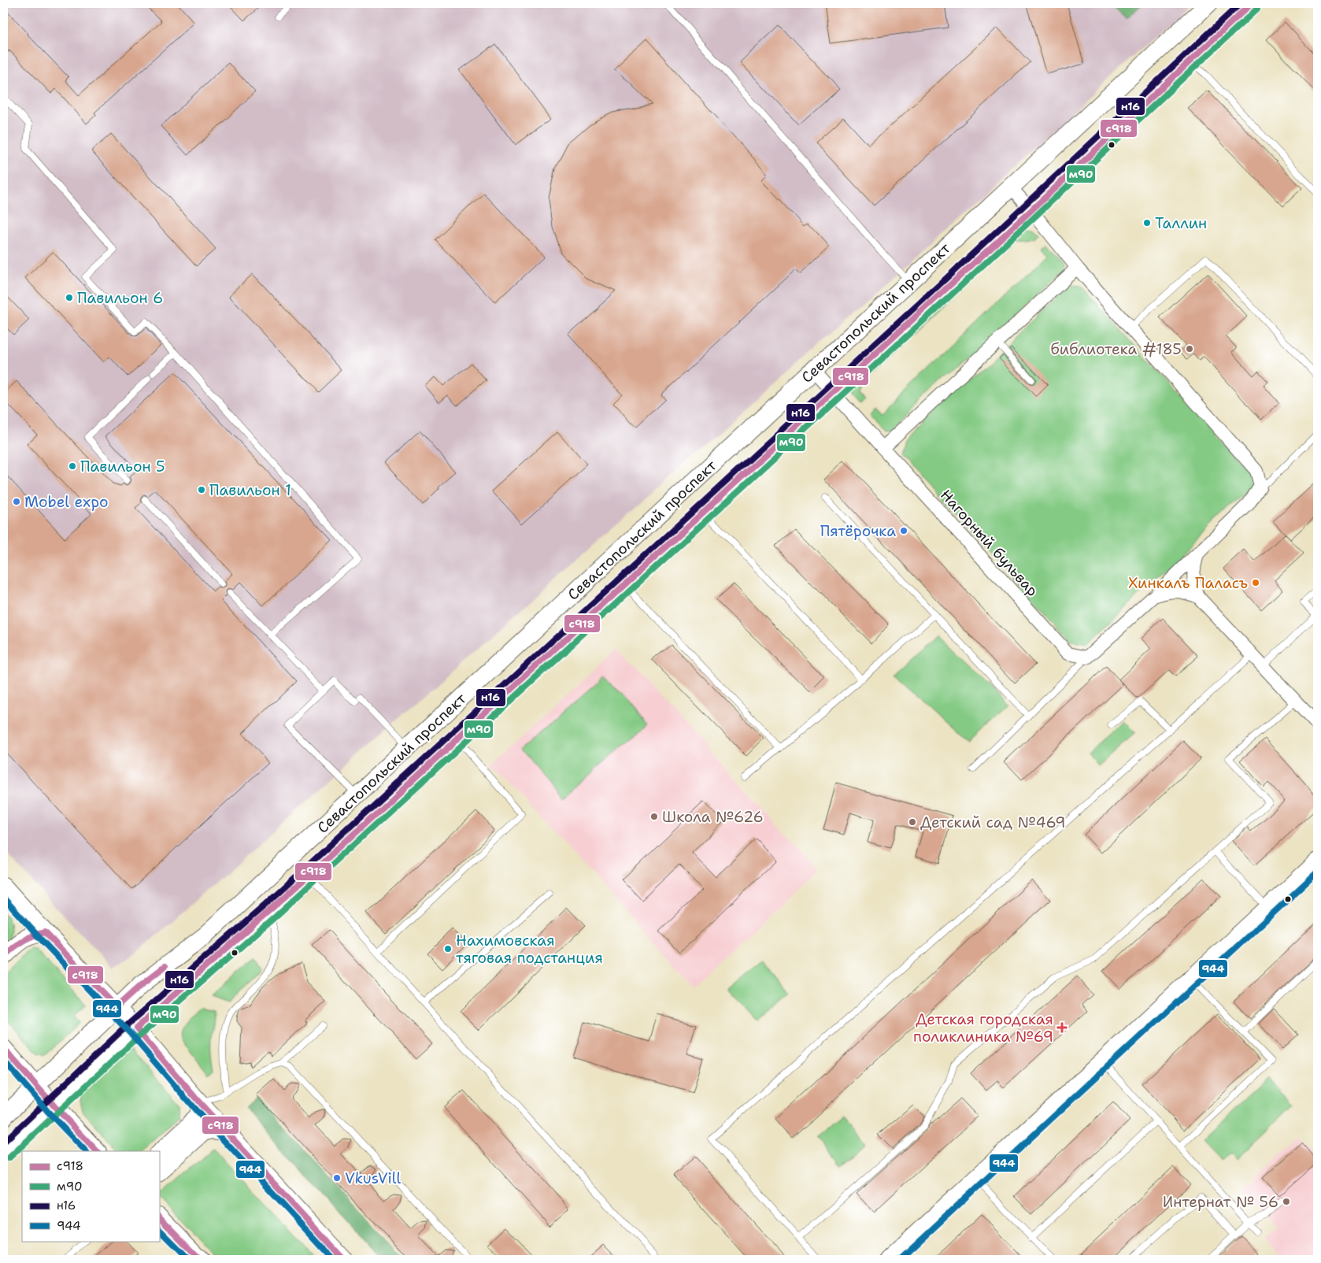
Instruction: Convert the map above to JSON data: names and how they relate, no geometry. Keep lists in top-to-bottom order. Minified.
{"streets":{"main road":["Севастопольский проспект"],"street":["Нагорный бульвар"]},"crossings":[["Севастопольский проспект","Нагорный бульвар"]],"places":{"other":["Таллин","Павильон 6","библиотека #185","Павильон 5","Павильон 1","Mobel expo","Пятёрочка","Хинкалъ Паласъ","Школа №626","Детский сад №469","Нахимовская тяговая подстанция","VkusVill","Интернат № 56"],"health":["Детская городская поликлиника №69"]},"lines":["transit line с918","transit line н16","transit line м90","transit line 944"],"legend":["с918","м90","н16","944"]}
